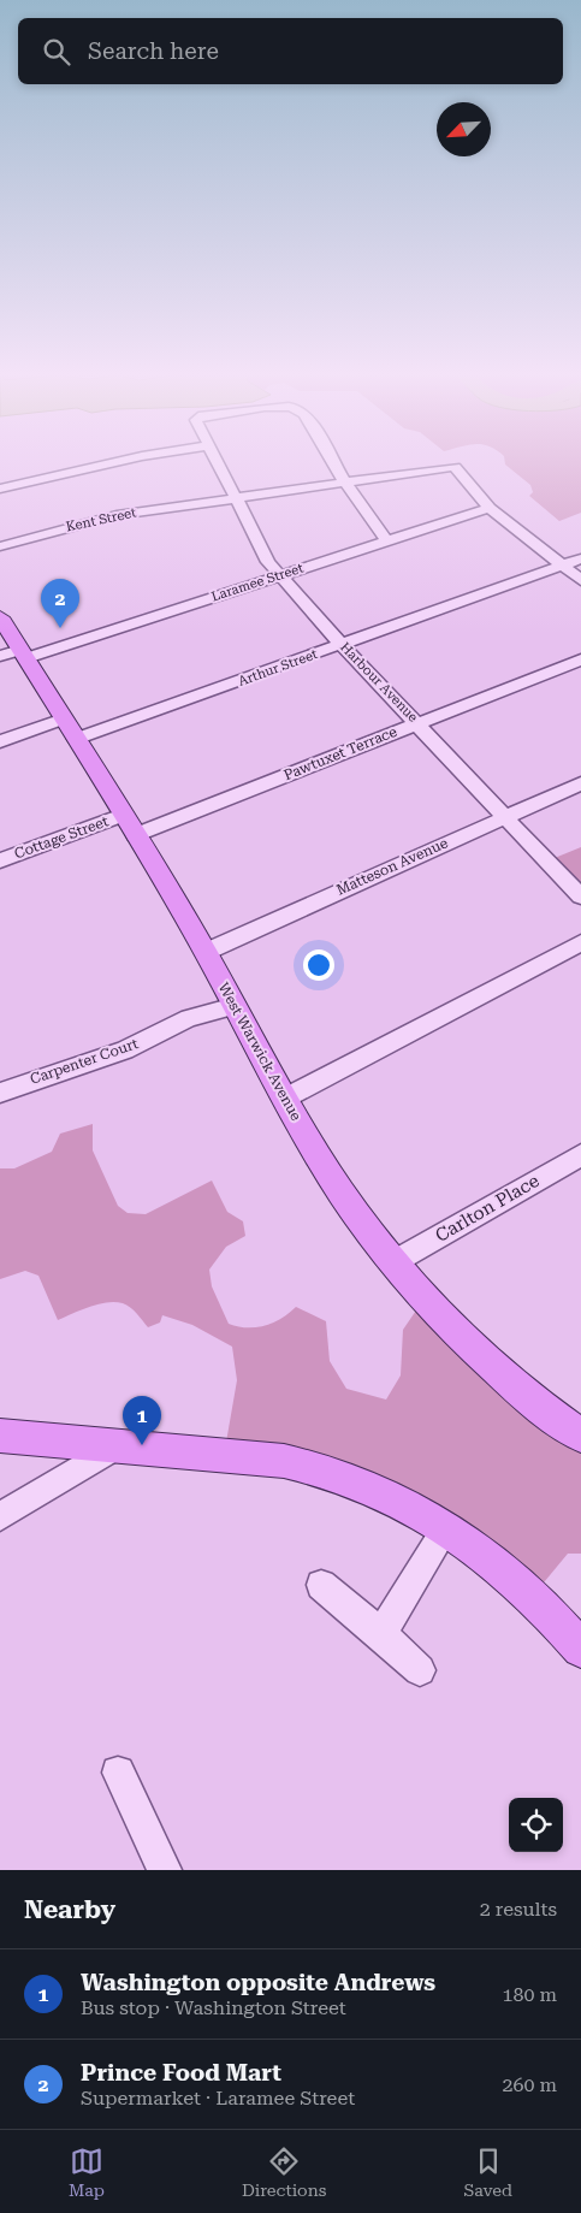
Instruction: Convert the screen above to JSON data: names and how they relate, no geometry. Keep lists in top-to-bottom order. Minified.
{"streets":{"main road":["West Warwick Avenue"],"street":["Kent Street","Laramee Street","Arthur Street","Harbour Avenue","Pawtuxet Terrace","Cottage Street","Matteson Avenue","Carpenter Court","Carlton Place"]},"crossings":[["Kent Street","Laramee Street"],["Kent Street","Harbour Avenue"],["Laramee Street","Harbour Avenue"],["Laramee Street","West Warwick Avenue"],["Arthur Street","Harbour Avenue"],["Arthur Street","West Warwick Avenue"],["Harbour Avenue","Pawtuxet Terrace"],["Harbour Avenue","Matteson Avenue"],["Pawtuxet Terrace","Cottage Street"],["Pawtuxet Terrace","West Warwick Avenue"],["Cottage Street","West Warwick Avenue"],["Matteson Avenue","West Warwick Avenue"],["West Warwick Avenue","Carpenter Court"],["West Warwick Avenue","Carlton Place"]],"north":"bottom left","page":{"search":"Search here","pins":["2","1"],"heading":["Nearby","2 results"],"list":[{"mark":"1","name":"Washington opposite Andrews","note":"Bus stop · Washington Street","value":"180 m"},{"mark":"2","name":"Prince Food Mart","note":"Supermarket · Laramee Street","value":"260 m"}],"nav":["Map","Directions","Saved"]}}
